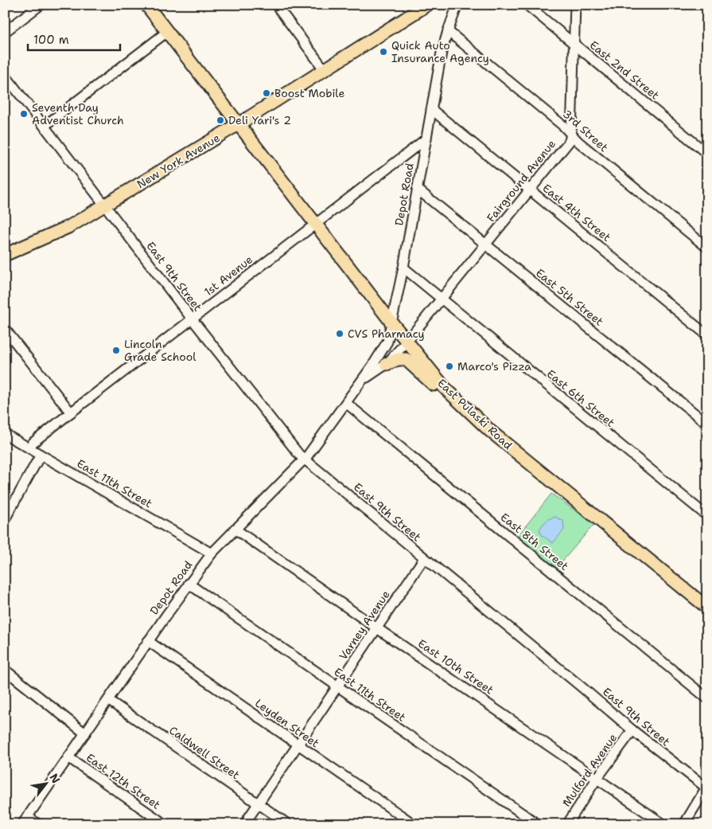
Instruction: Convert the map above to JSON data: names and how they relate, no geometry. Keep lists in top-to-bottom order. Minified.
{"streets":{"main road":["New York Avenue","East Pulaski Road"],"street":["East 2nd Street","3rd Street","Fairground Avenue","Depot Road","East 4th Street","1st Avenue","East 9th Street","East 5th Street","East 6th Street","East 11th Street","East 8th Street","Varney Avenue","East 10th Street","Leyden Street","Caldwell Street","Mulford Avenue","East 12th Street"]},"crossings":[["East 2nd Street","Fairground Avenue"],["3rd Street","Fairground Avenue"],["3rd Street","Depot Road"],["New York Avenue","East 9th Street"],["New York Avenue","East Pulaski Road"],["Fairground Avenue","Depot Road"],["Fairground Avenue","East 4th Street"],["Fairground Avenue","East 5th Street"],["Fairground Avenue","East 6th Street"],["Fairground Avenue","East Pulaski Road"],["Depot Road","East 4th Street"],["Depot Road","1st Avenue"],["Depot Road","East 9th Street"],["Depot Road","East 5th Street"],["Depot Road","East 6th Street"],["Depot Road","East Pulaski Road"],["Depot Road","East 11th Street"],["Depot Road","East 8th Street"],["Depot Road","East 10th Street"],["Depot Road","Leyden Street"],["Depot Road","Caldwell Street"],["Depot Road","East 12th Street"],["1st Avenue","East 9th Street"],["1st Avenue","East Pulaski Road"],["1st Avenue","East 11th Street"],["East 9th Street","Varney Avenue"],["East 9th Street","Mulford Avenue"],["East 11th Street","Varney Avenue"],["Varney Avenue","East 10th Street"],["Varney Avenue","Leyden Street"],["Varney Avenue","Caldwell Street"],["East 10th Street","Mulford Avenue"]],"places":["Quick Auto Insurance Agency","Boost Mobile","Seventh Day Adventist Church","Deli Yari's 2","CVS Pharmacy","Lincoln Grade School","Marco's Pizza"],"scale_bar":"100 m","north":"top right"}
